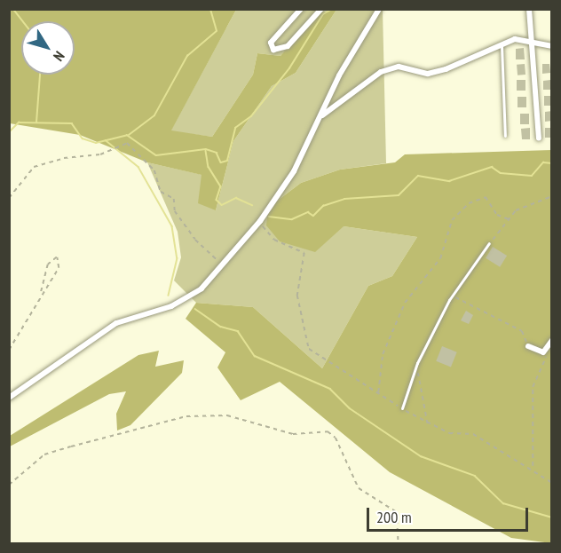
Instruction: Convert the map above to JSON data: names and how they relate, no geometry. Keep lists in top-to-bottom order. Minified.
{"scale_bar":"200 m","north":"bottom right"}
